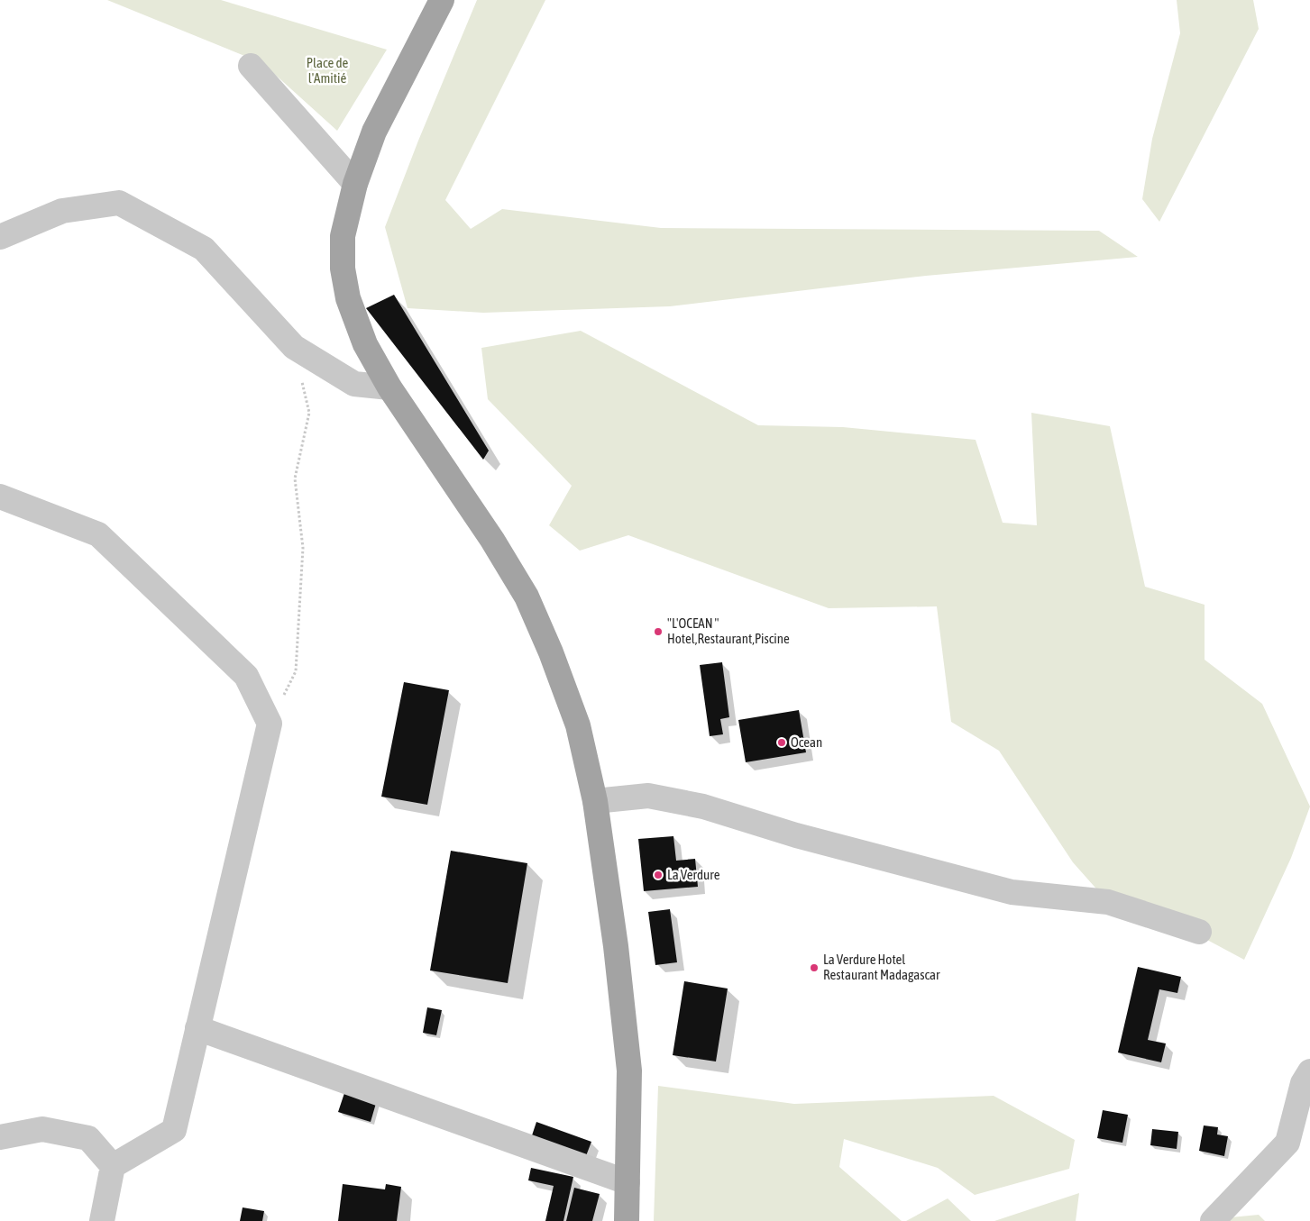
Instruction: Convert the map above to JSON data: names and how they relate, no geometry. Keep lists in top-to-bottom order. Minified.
{"parks":["Place de l'Amitié"],"places":["\"L'OCEAN \" Hotel,Restaurant,Piscine","Ocean","La Verdure","La Verdure Hotel Restaurant Madagascar"]}
